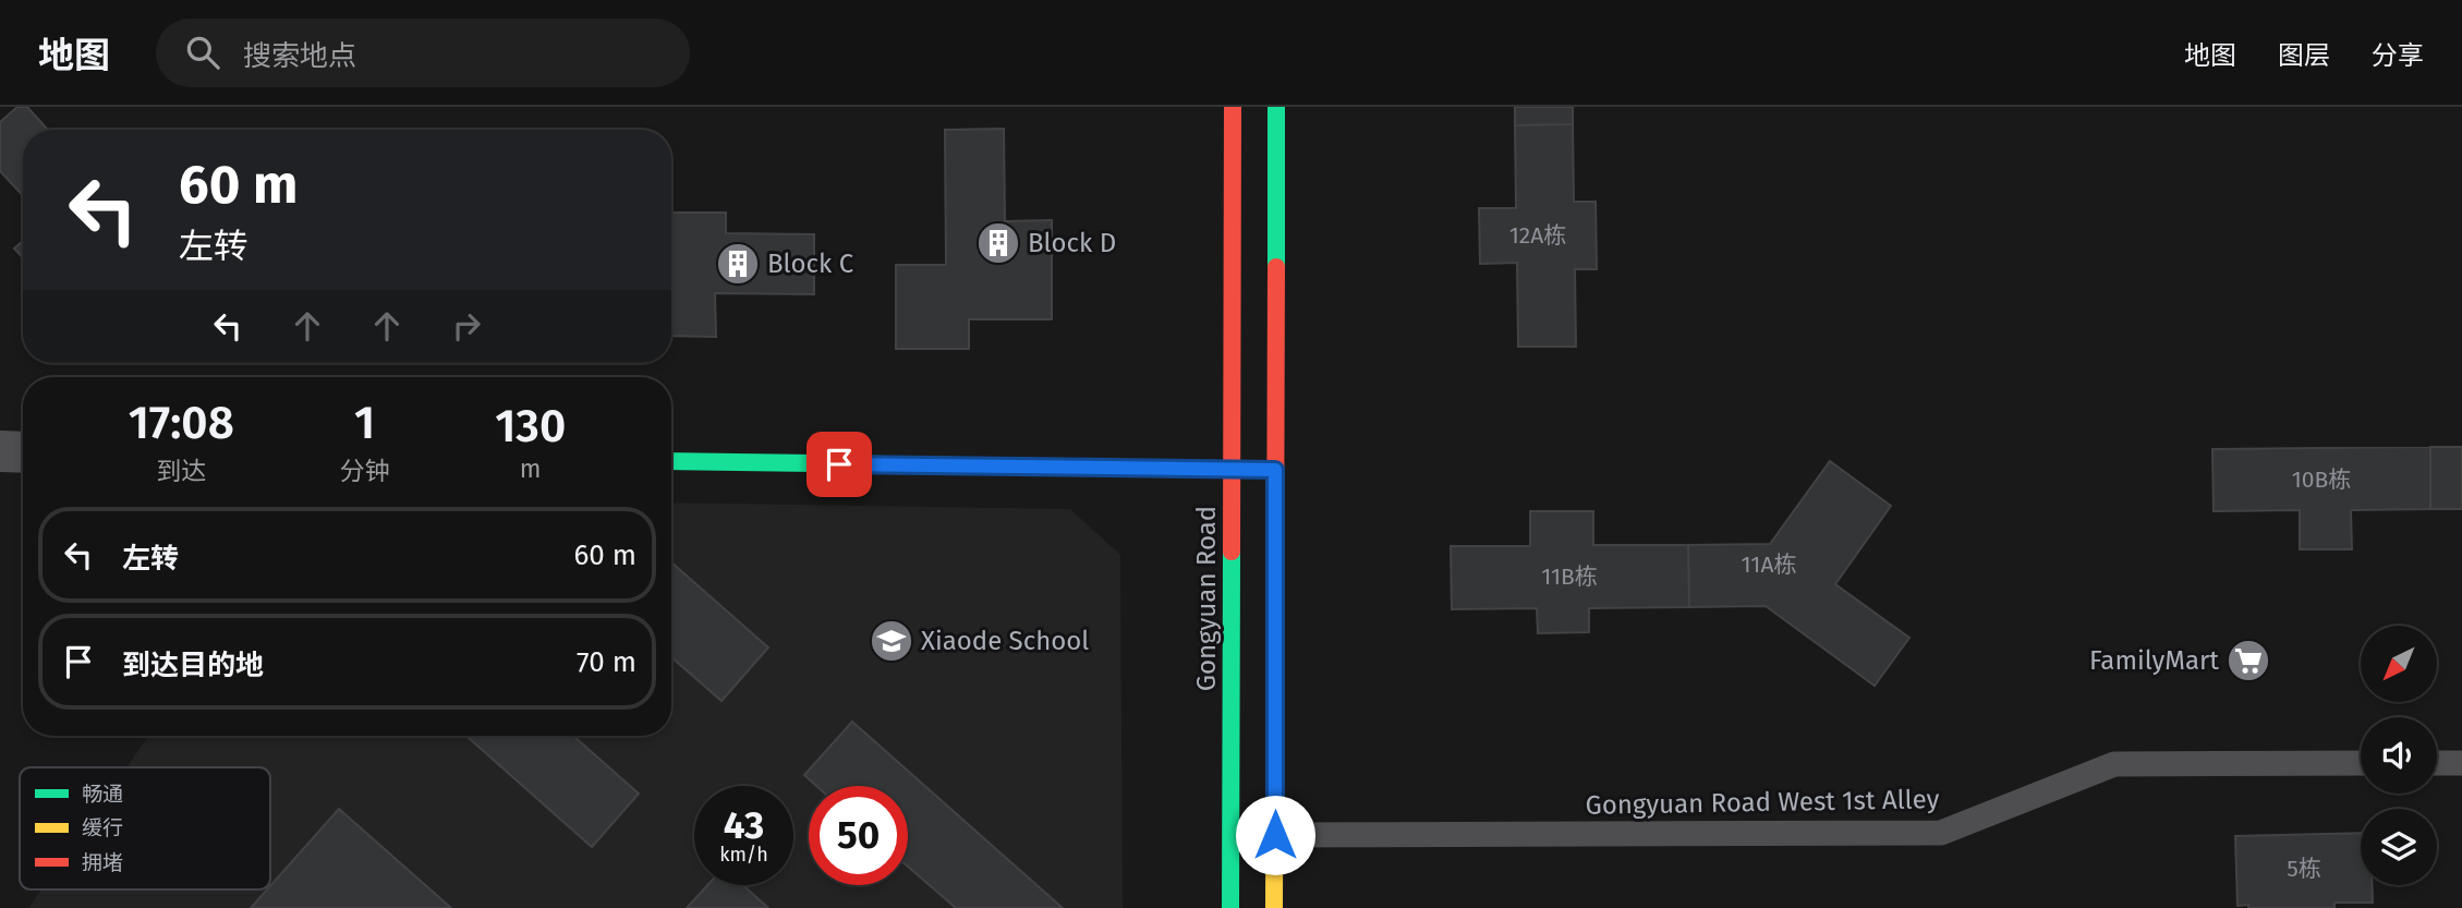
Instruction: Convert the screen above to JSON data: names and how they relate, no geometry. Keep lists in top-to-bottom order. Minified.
{"streets":{"main road":["Gongyuan Road"],"lane":["Gongyuan Road West 1st Alley"]},"crossings":[["Gongyuan Road","Gongyuan Road West 1st Alley"]],"places":{"building":["Block D","Block C"],"school or university":["Xiaode School"],"supermarket":["FamilyMart"]},"house_numbers":["12A栋","10B栋","11A栋","11B栋","5栋"],"legend":["畅通","缓行","拥堵"],"north":"bottom left","page":{"header":"地图","search":"搜索地点","nav":["地图","图层","分享"],"turn":["60 m","左转"],"eta":["17:08","到达","1","分钟","130","m"],"list":[{"name":"左转","value":"60 m"},{"name":"到达目的地","value":"70 m"}],"speed":"43 km/h","limit":"50"}}
